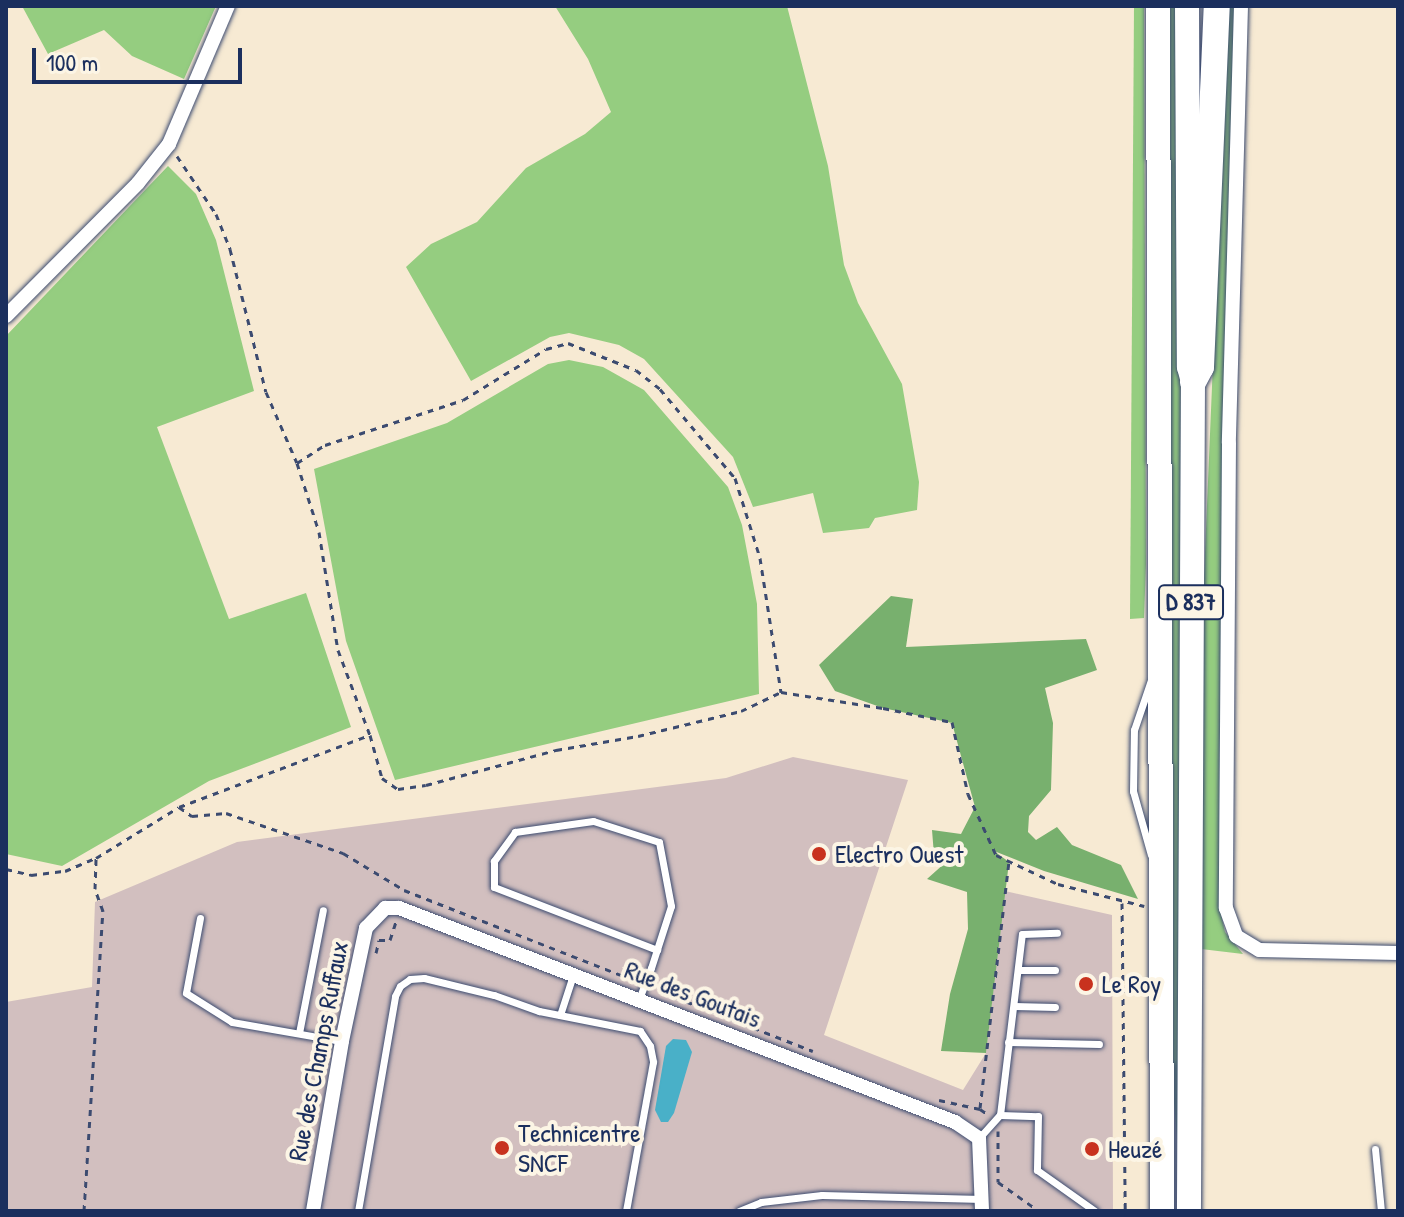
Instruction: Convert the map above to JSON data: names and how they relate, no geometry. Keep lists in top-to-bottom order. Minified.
{"streets":{"main road":["D 837"],"street":["Rue des Goutais","Rue des Champs Ruffaux"]},"crossings":[["Rue des Goutais","Rue des Champs Ruffaux"]],"places":["Electro Ouest","Le Roy","Technicentre SNCF","Heuzé"],"scale_bar":"100 m"}
